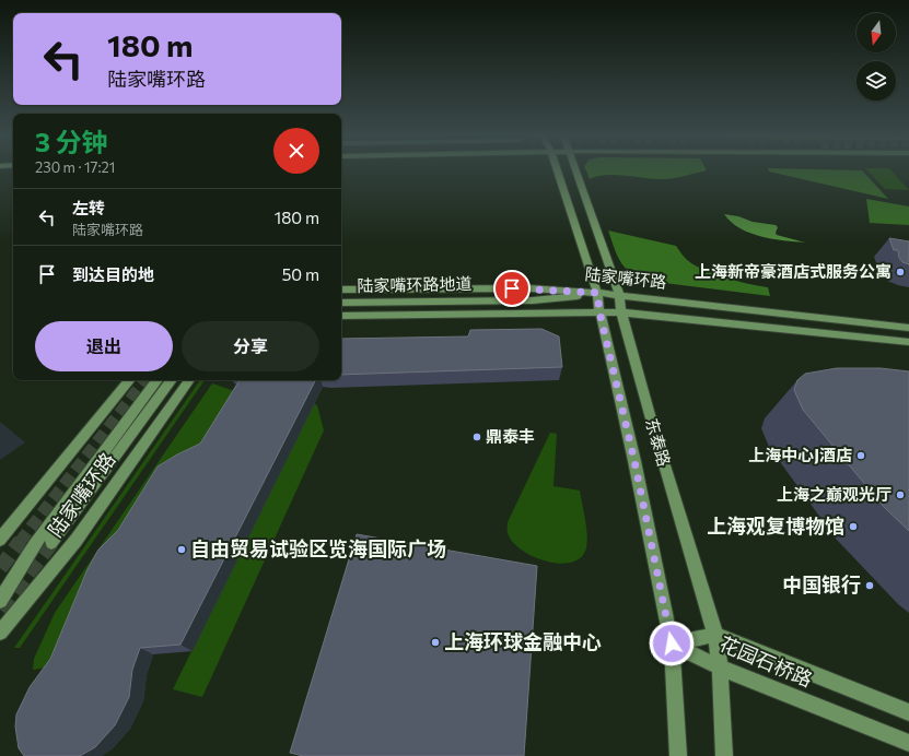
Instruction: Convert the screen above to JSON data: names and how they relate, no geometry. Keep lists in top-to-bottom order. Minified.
{"streets":{"main road":["陆家嘴环路","陆家嘴环路地道","东泰路","花园石桥路"]},"crossings":[["陆家嘴环路","陆家嘴环路地道"],["陆家嘴环路","东泰路"],["陆家嘴环路地道","东泰路"],["东泰路","花园石桥路"]],"places":["上海新帝豪酒店式服务公寓","鼎泰丰","上海中心J酒店","上海之巅观光厅","上海观复博物馆","自由贸易试验区览海国际广场","中国银行","上海环球金融中心"],"north":"bottom","page":{"turn":["180 m","陆家嘴环路"],"heading":["3 分钟","230 m · 17:21"],"list":[{"name":"左转","note":"陆家嘴环路","value":"180 m"},{"name":"到达目的地","value":"50 m"}],"buttons":["退出","分享"]}}
